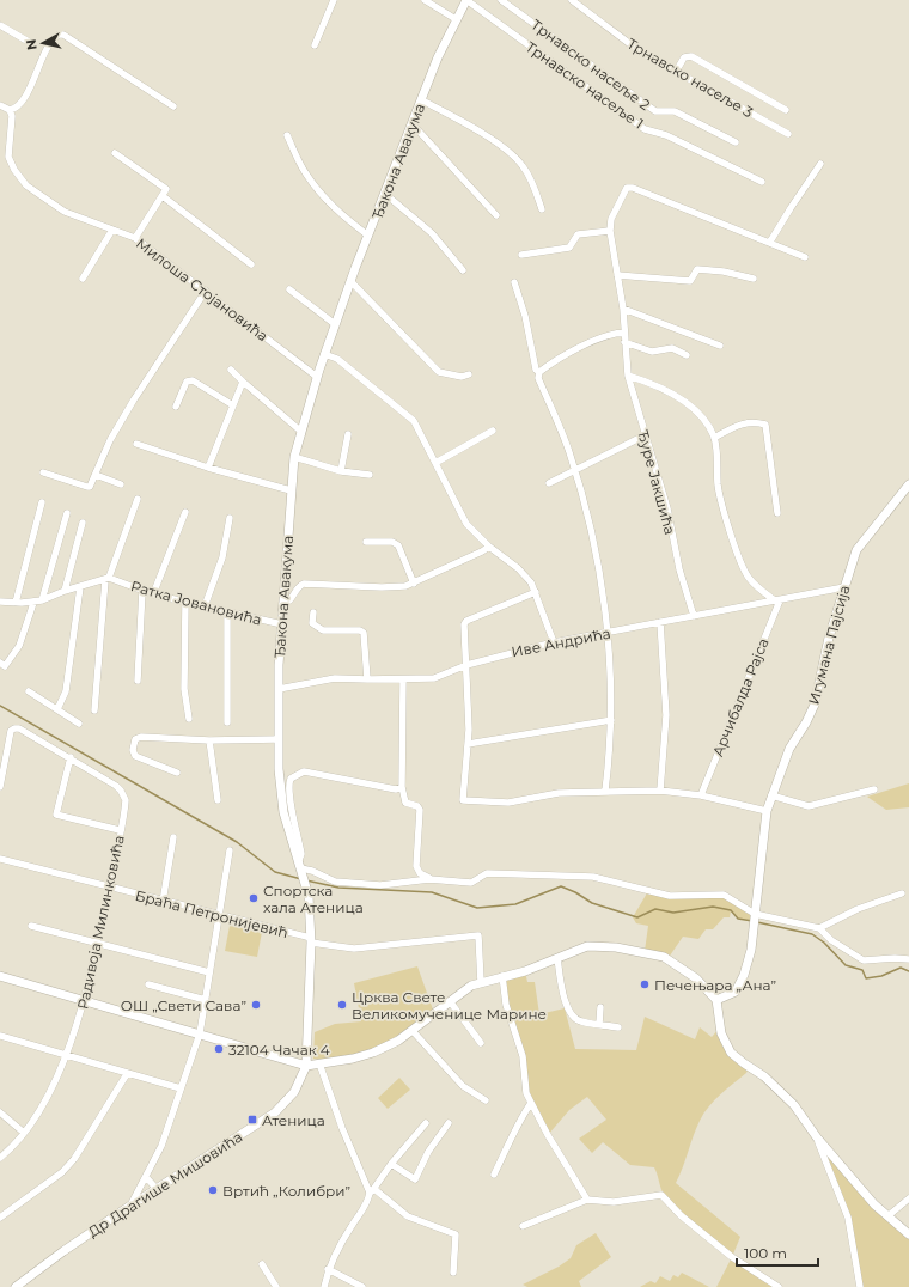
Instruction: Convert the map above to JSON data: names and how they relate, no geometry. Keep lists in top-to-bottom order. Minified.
{"streets":{"street":["Трнавско насеље 2","Трнавско насеље 3","Трнавско насеље 1","Ђакона Авакума","Милоша Стојановића","Ђуре Јакшића","Ратка Јовановића","Иве Андрића","Игумана Пајсија","Арчибалда Рајса","Браћа Петронијевић","Радивоја Милинковића","Др Драгише Мишовића"]},"crossings":[["Трнавско насеље 1","Ђакона Авакума"],["Ђакона Авакума","Милоша Стојановића"],["Ђакона Авакума","Ратка Јовановића"],["Ђакона Авакума","Иве Андрића"],["Ђакона Авакума","Др Драгише Мишовића"],["Ђуре Јакшића","Иве Андрића"],["Иве Андрића","Игумана Пајсија"],["Иве Андрића","Арчибалда Рајса"],["Браћа Петронијевић","Радивоја Милинковића"],["Браћа Петронијевић","Др Драгише Мишовића"]],"places":{"other":["Спортска хала Атеница","Печењара „Ана”","ОШ „Свети Сава”","Црква Свете Великомученице Марине","32104 Чачак 4","Вртић „Колибри”"],"transit":["Атеница"]},"scale_bar":"100 m","north":"left"}
